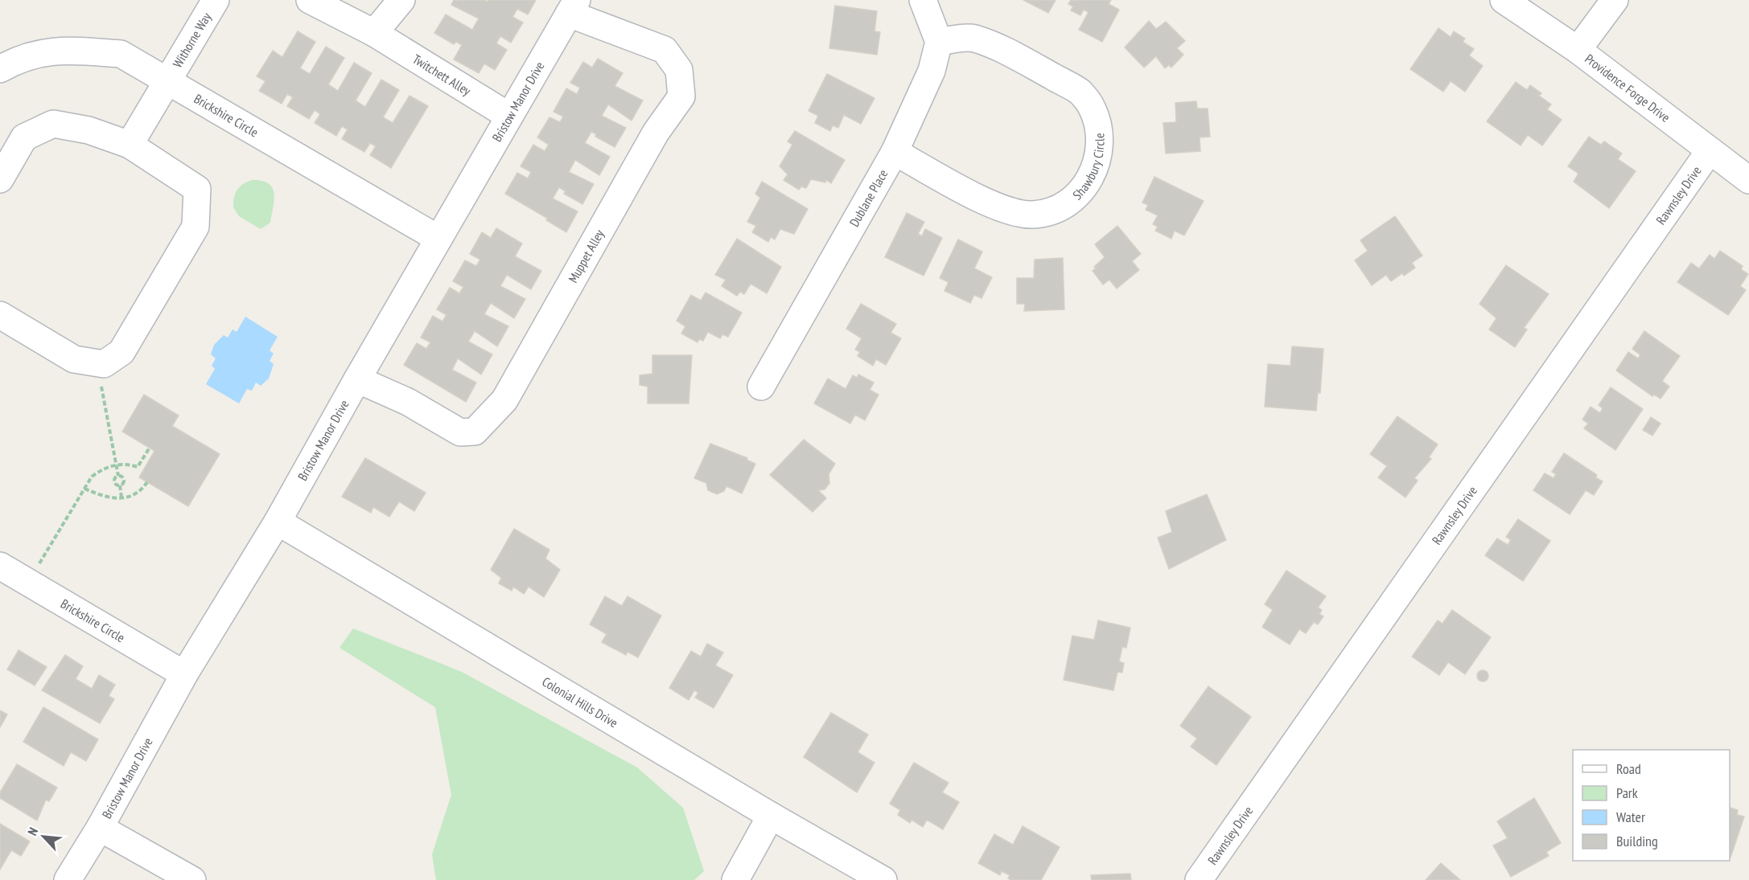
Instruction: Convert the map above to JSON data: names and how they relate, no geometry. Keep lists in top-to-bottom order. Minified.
{"streets":{"street":["Withorne Way","Twitchett Alley","Providence Forge Drive","Bristow Manor Drive","Brickshire Circle","Shawbury Circle","Rawnsley Drive","Dublane Place","Muppet Alley","Colonial Hills Drive"]},"crossings":[["Withorne Way","Brickshire Circle"],["Twitchett Alley","Bristow Manor Drive"],["Providence Forge Drive","Rawnsley Drive"],["Bristow Manor Drive","Brickshire Circle"],["Bristow Manor Drive","Muppet Alley"],["Bristow Manor Drive","Colonial Hills Drive"],["Shawbury Circle","Dublane Place"]],"legend":["Road","Park","Water","Building"],"north":"top left"}
